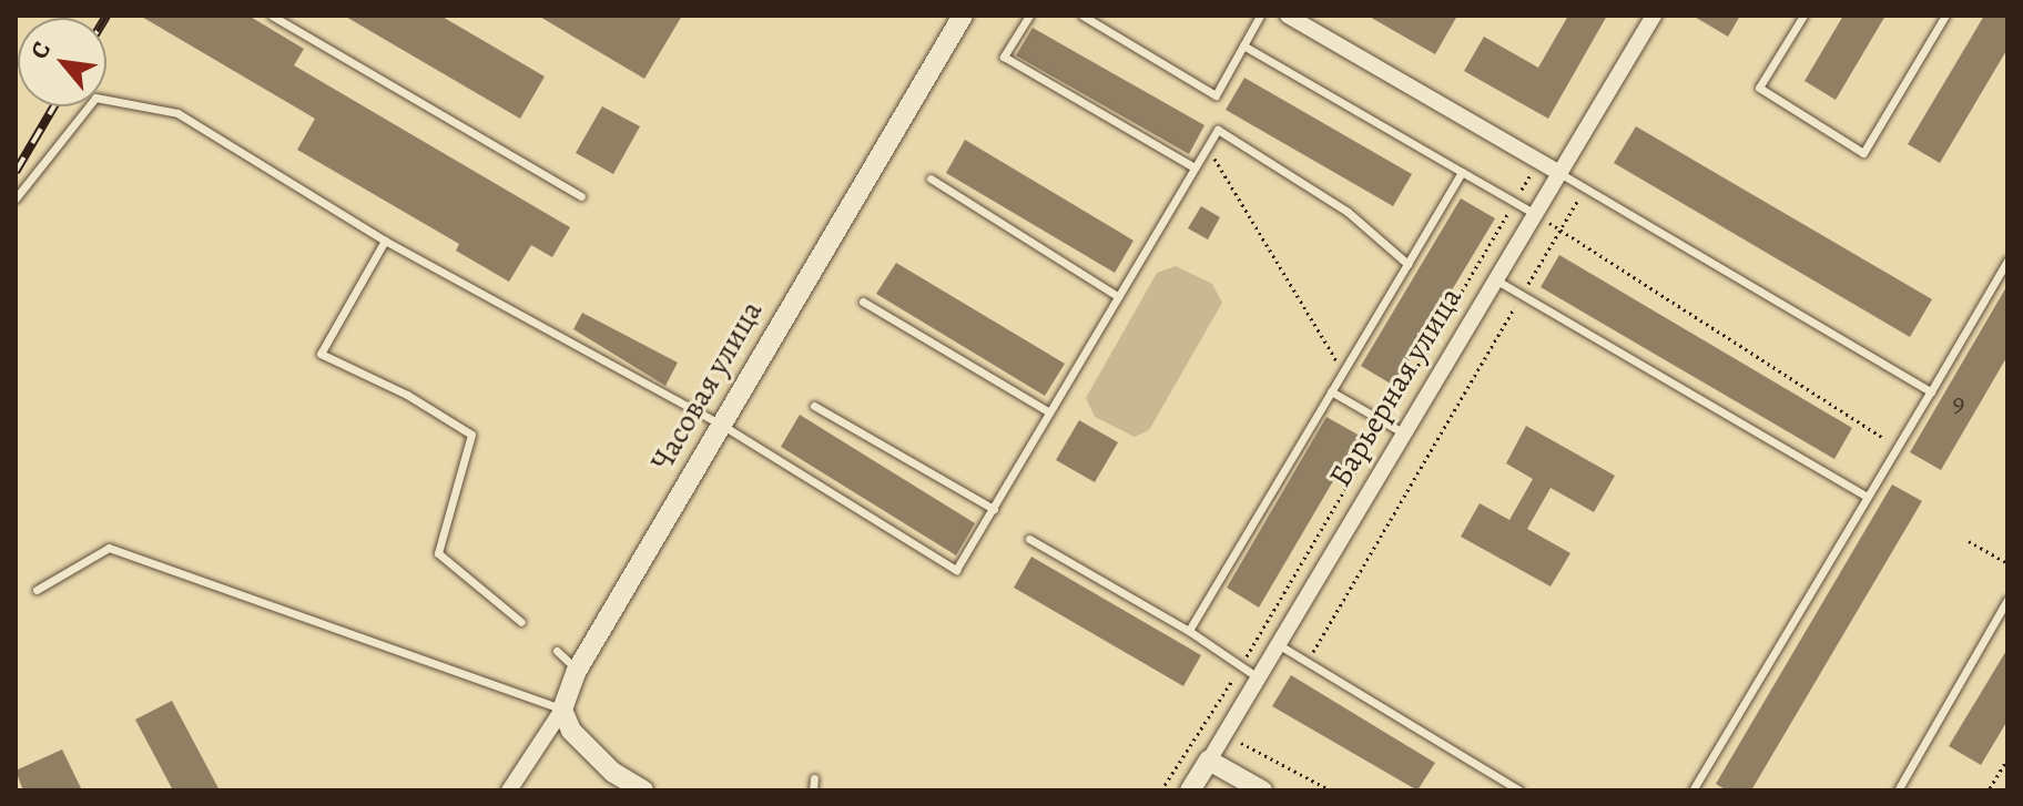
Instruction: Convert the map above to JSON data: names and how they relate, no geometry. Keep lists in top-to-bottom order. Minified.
{"streets":{"main road":["Часовая улица","Барьерная улица"]},"house_numbers":["9"],"north":"top left"}
